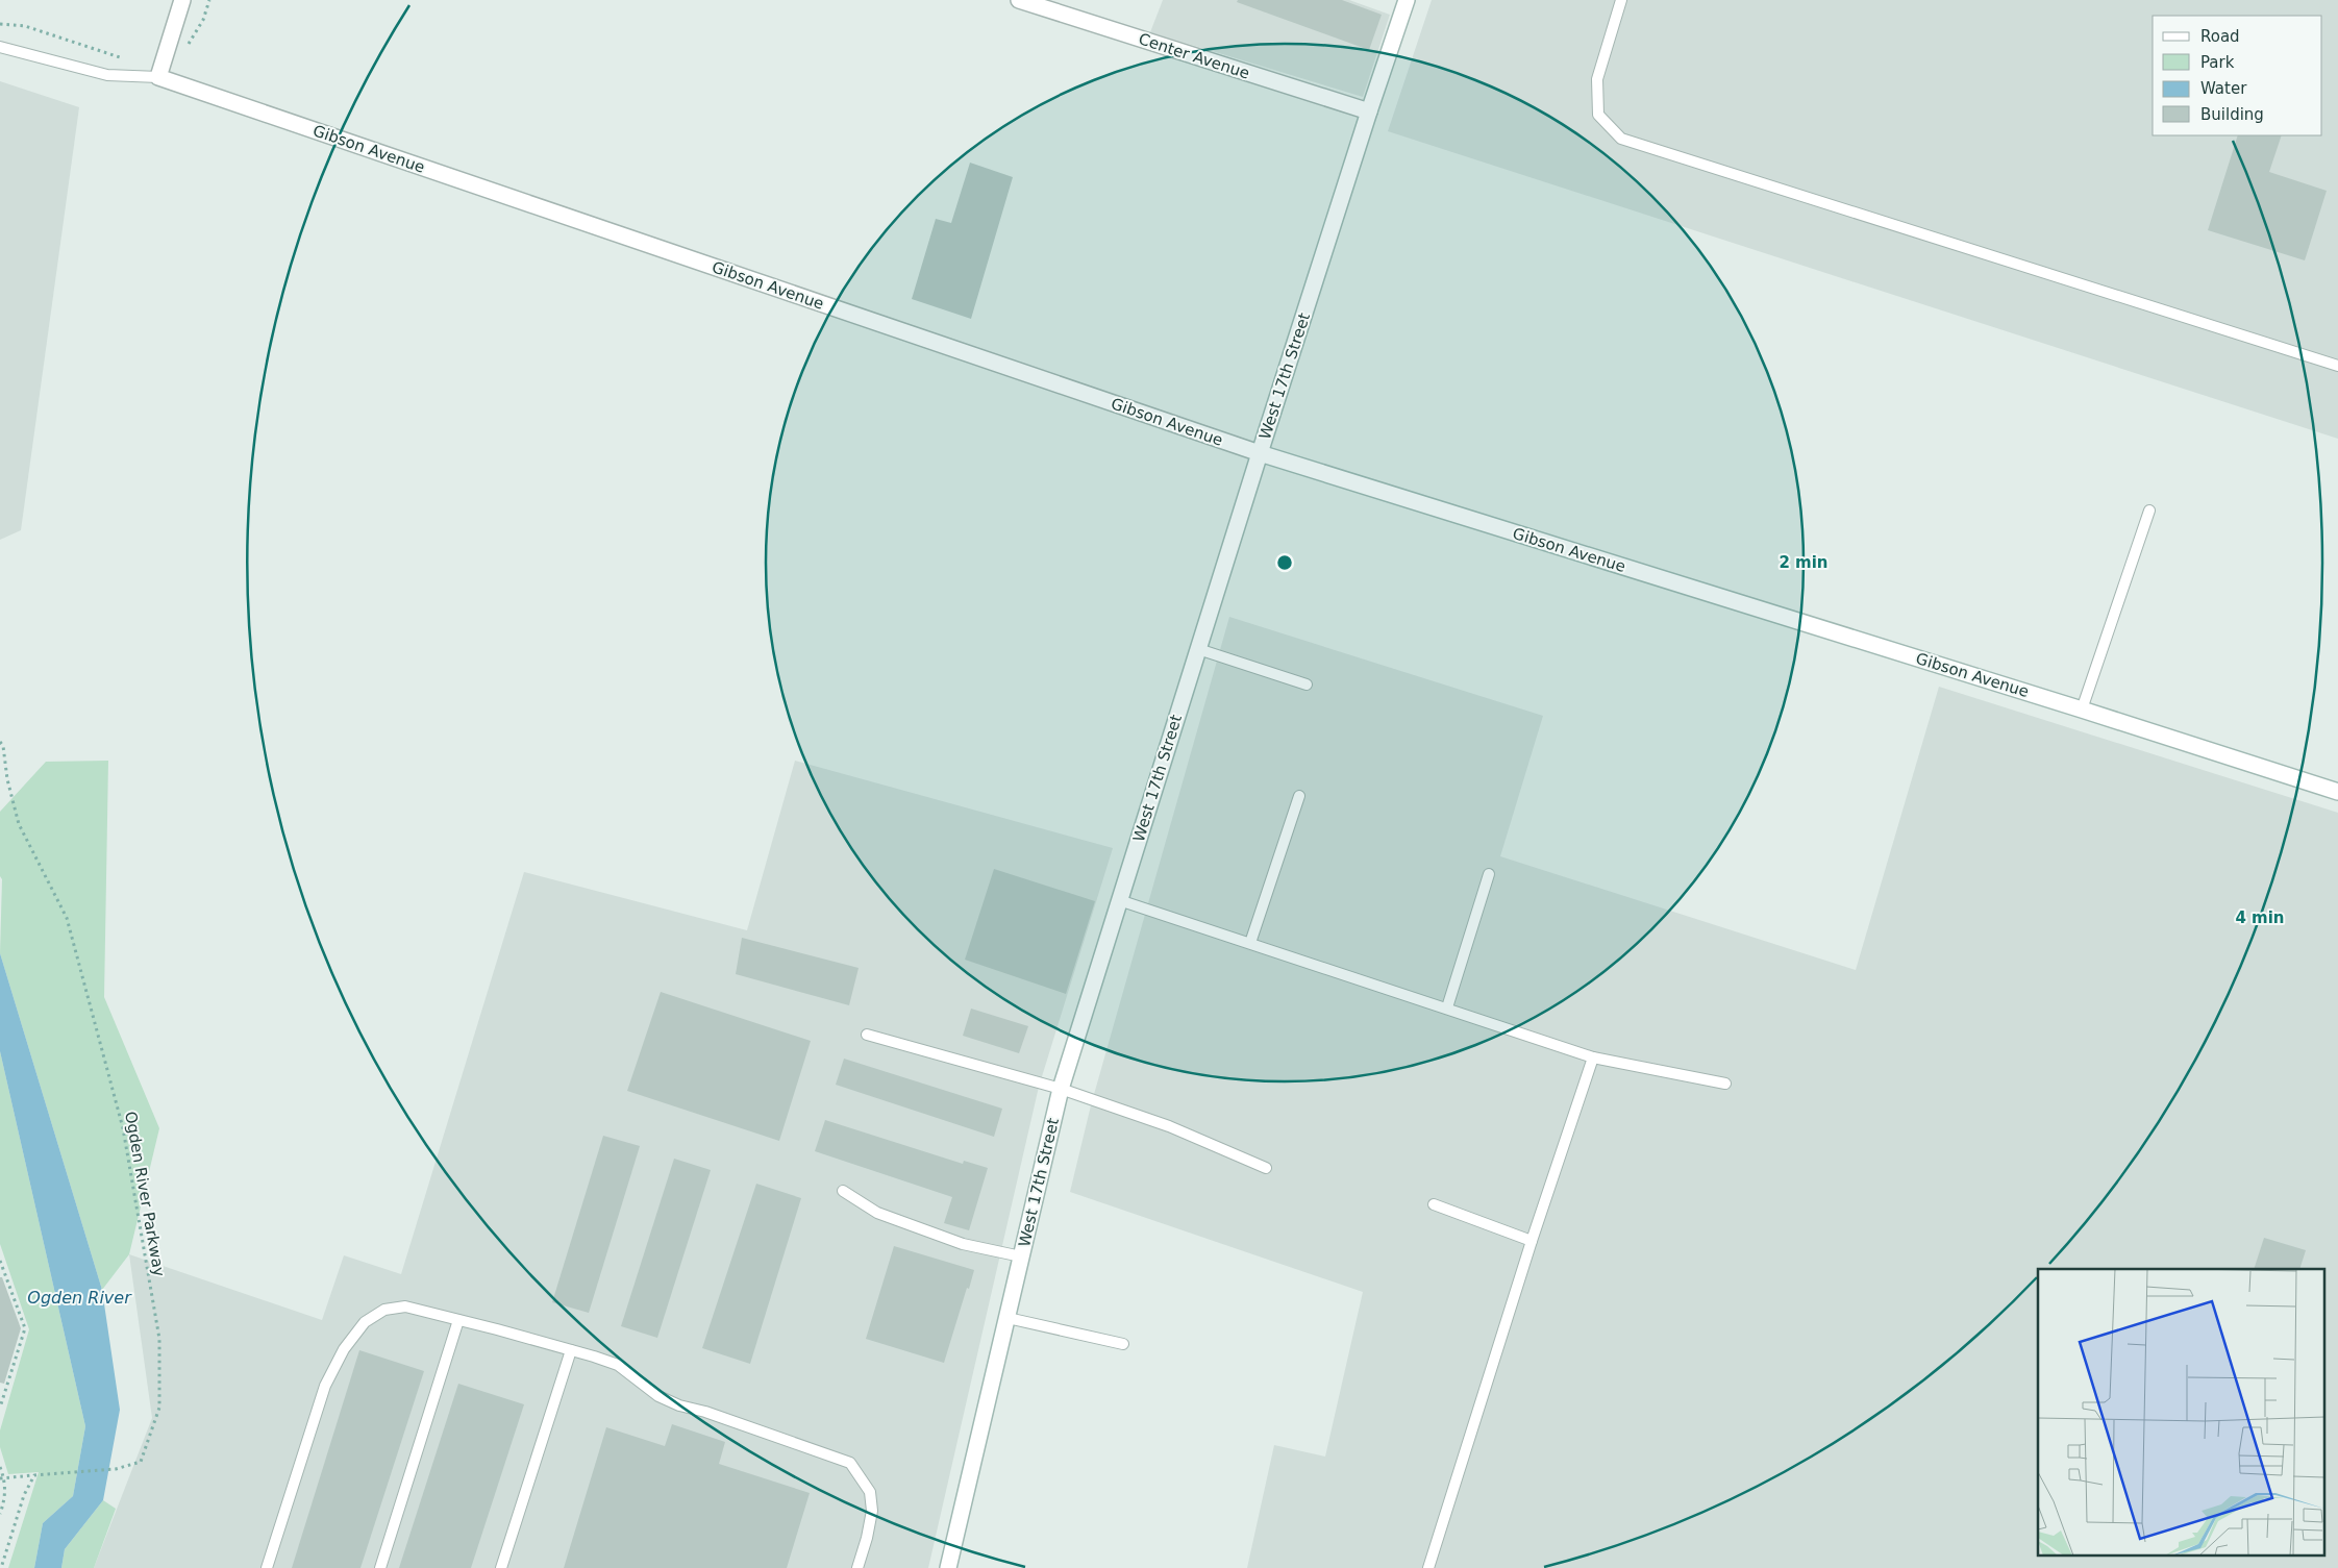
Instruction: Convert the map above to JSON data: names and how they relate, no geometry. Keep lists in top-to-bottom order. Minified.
{"streets":{"street":["Center Avenue","Gibson Avenue","West 17th Street"],"path":["Ogden River Parkway"]},"crossings":[["Center Avenue","West 17th Street"],["Gibson Avenue","West 17th Street"]],"water":["Ogden River"],"legend":["Road","Park","Water","Building"],"rings":["2 min","4 min"]}
